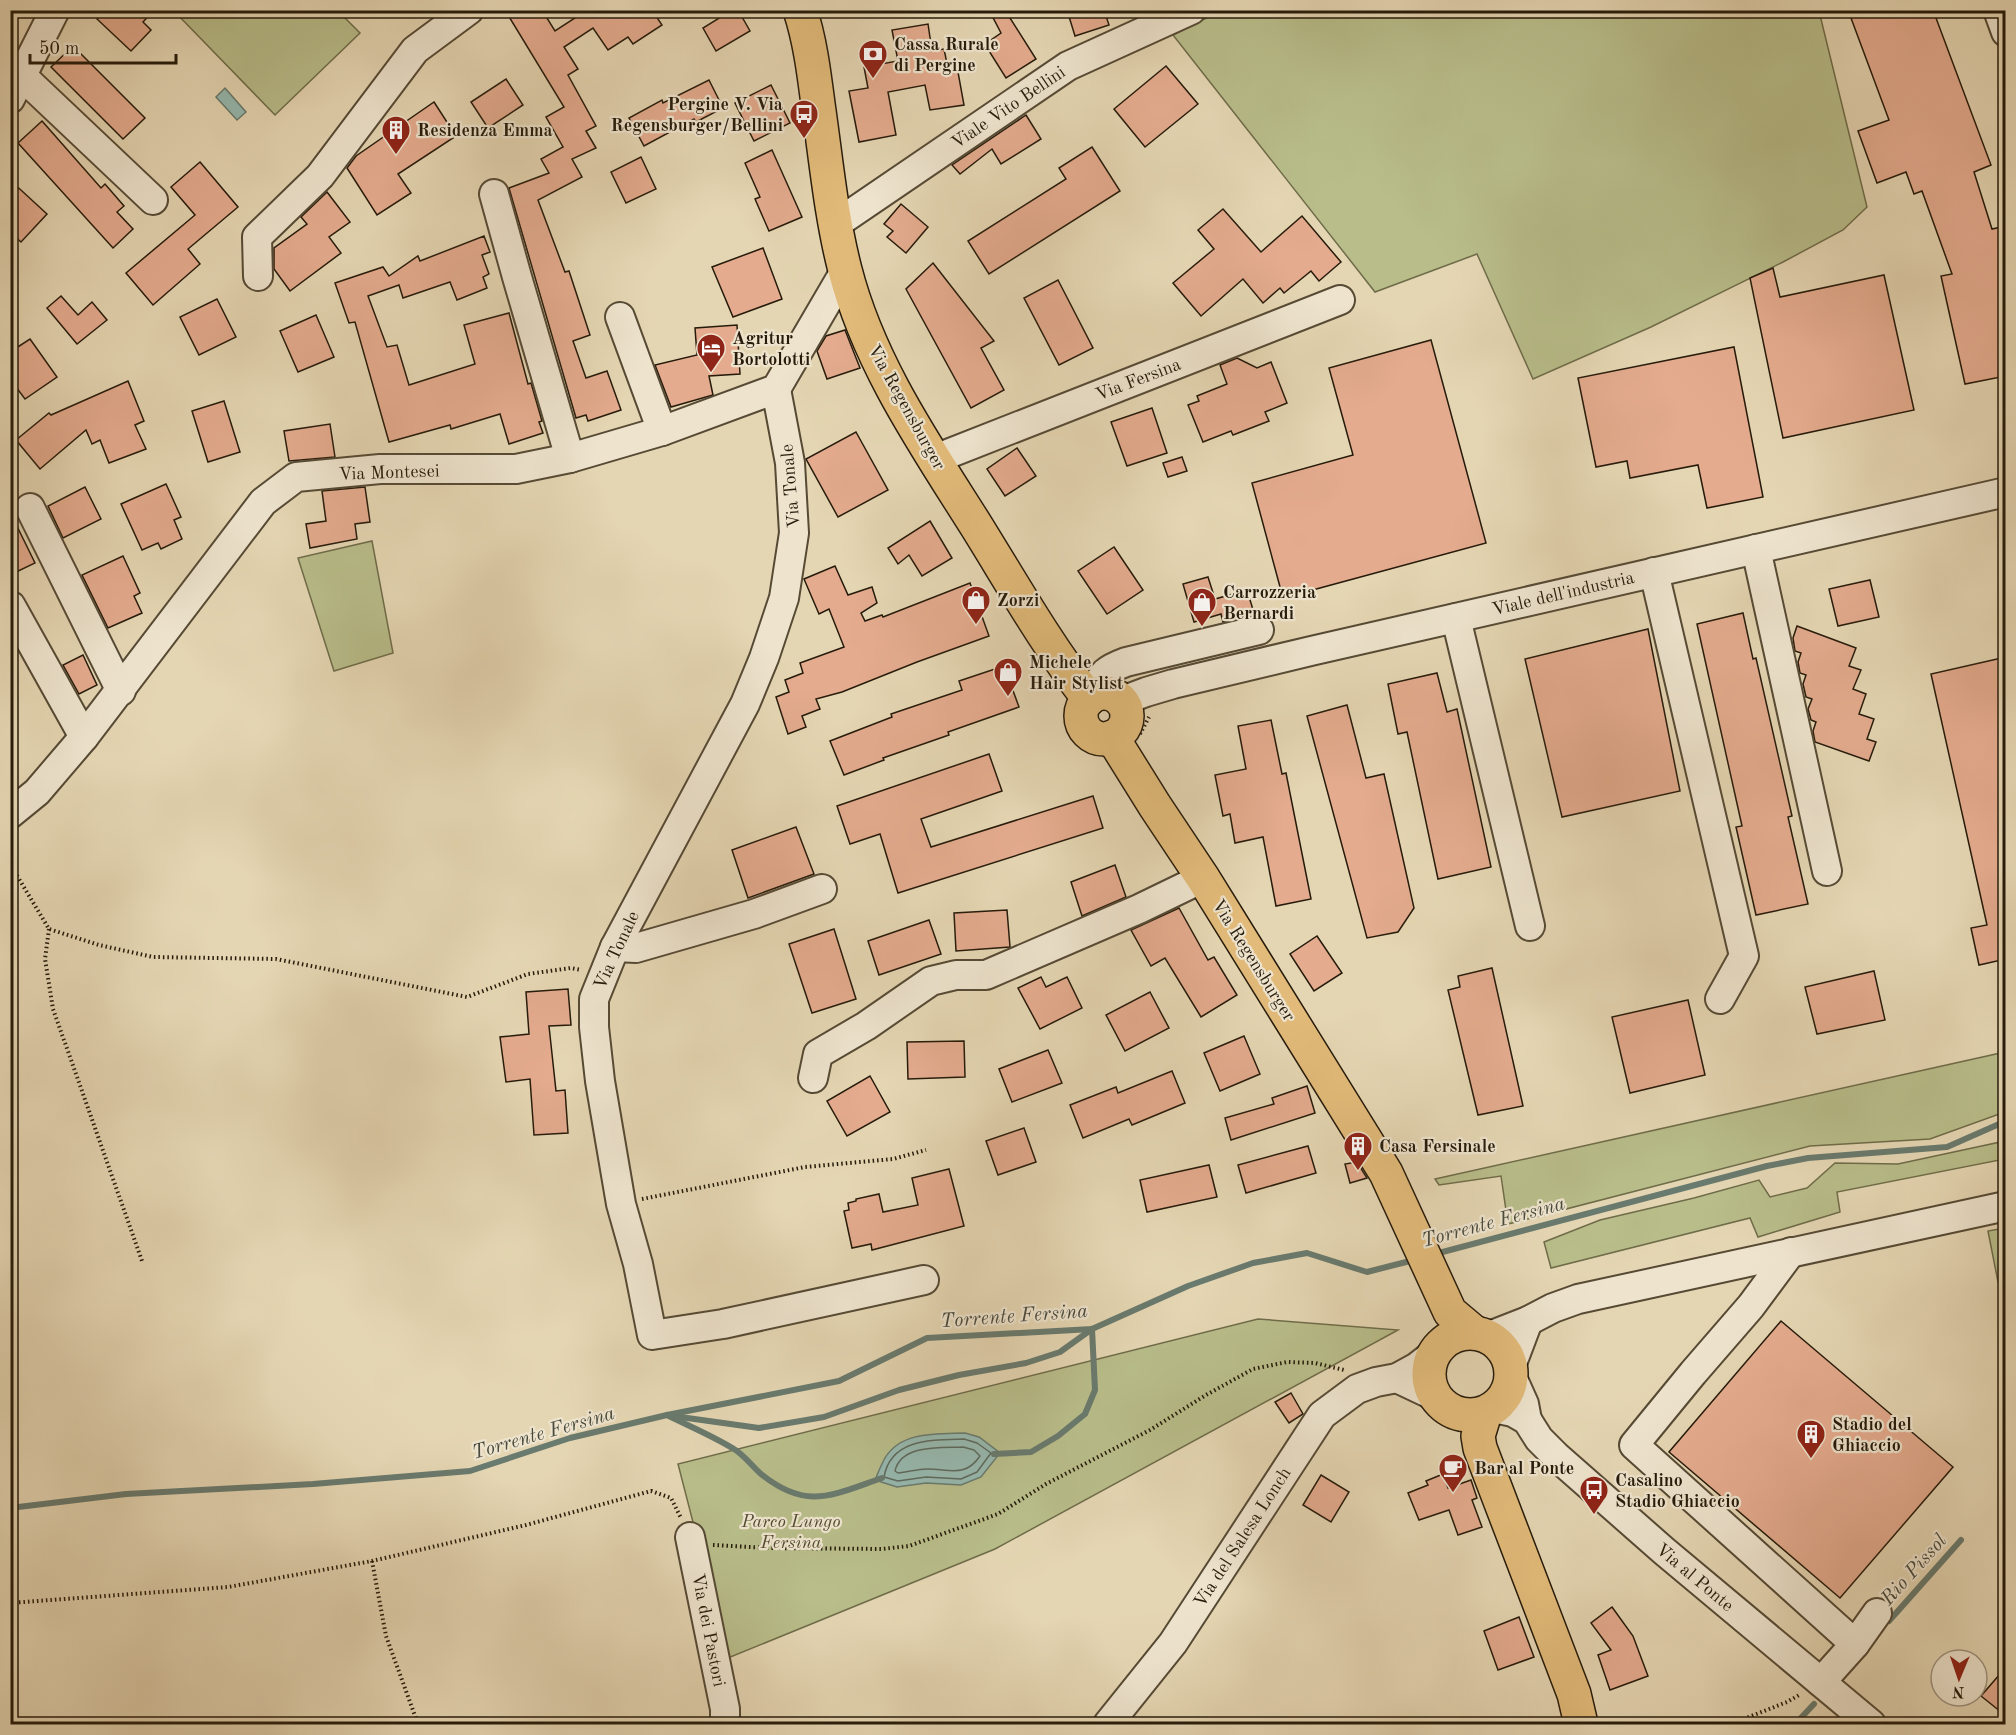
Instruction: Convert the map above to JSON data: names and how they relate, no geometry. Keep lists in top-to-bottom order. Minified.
{"streets":{"main road":["Via Regensburger"],"street":["Viale Vito Bellini","Via Fersina","Via Montesei","Via Tonale","Viale dell'industria","Via del Salesa Lonch","Via al Ponte","Via dei Pastori"]},"crossings":[["Viale Vito Bellini","Via Regensburger"],["Via Fersina","Via Regensburger"],["Via Regensburger","Viale dell'industria"],["Via Montesei","Via Tonale"],["Via del Salesa Lonch","Via al Ponte"]],"water":["Torrente Fersina","Rio Pissol"],"parks":["Parco Lungo Fersina"],"places":{"bank":["Cassa Rurale di Pergine"],"bus stop":["Pergine V. Via Regensburger/Bellini","Casalino Stadio Ghiaccio"],"building":["Residenza Emma","Casa Fersinale","Stadio del Ghiaccio"],"hotel":["Agritur Bortolotti"],"shop":["Zorzi","Carrozzeria Bernardi","Michele Hair Stylist"],"cafe":["Bar al Ponte"]},"scale_bar":"50 m","north":"bottom"}
